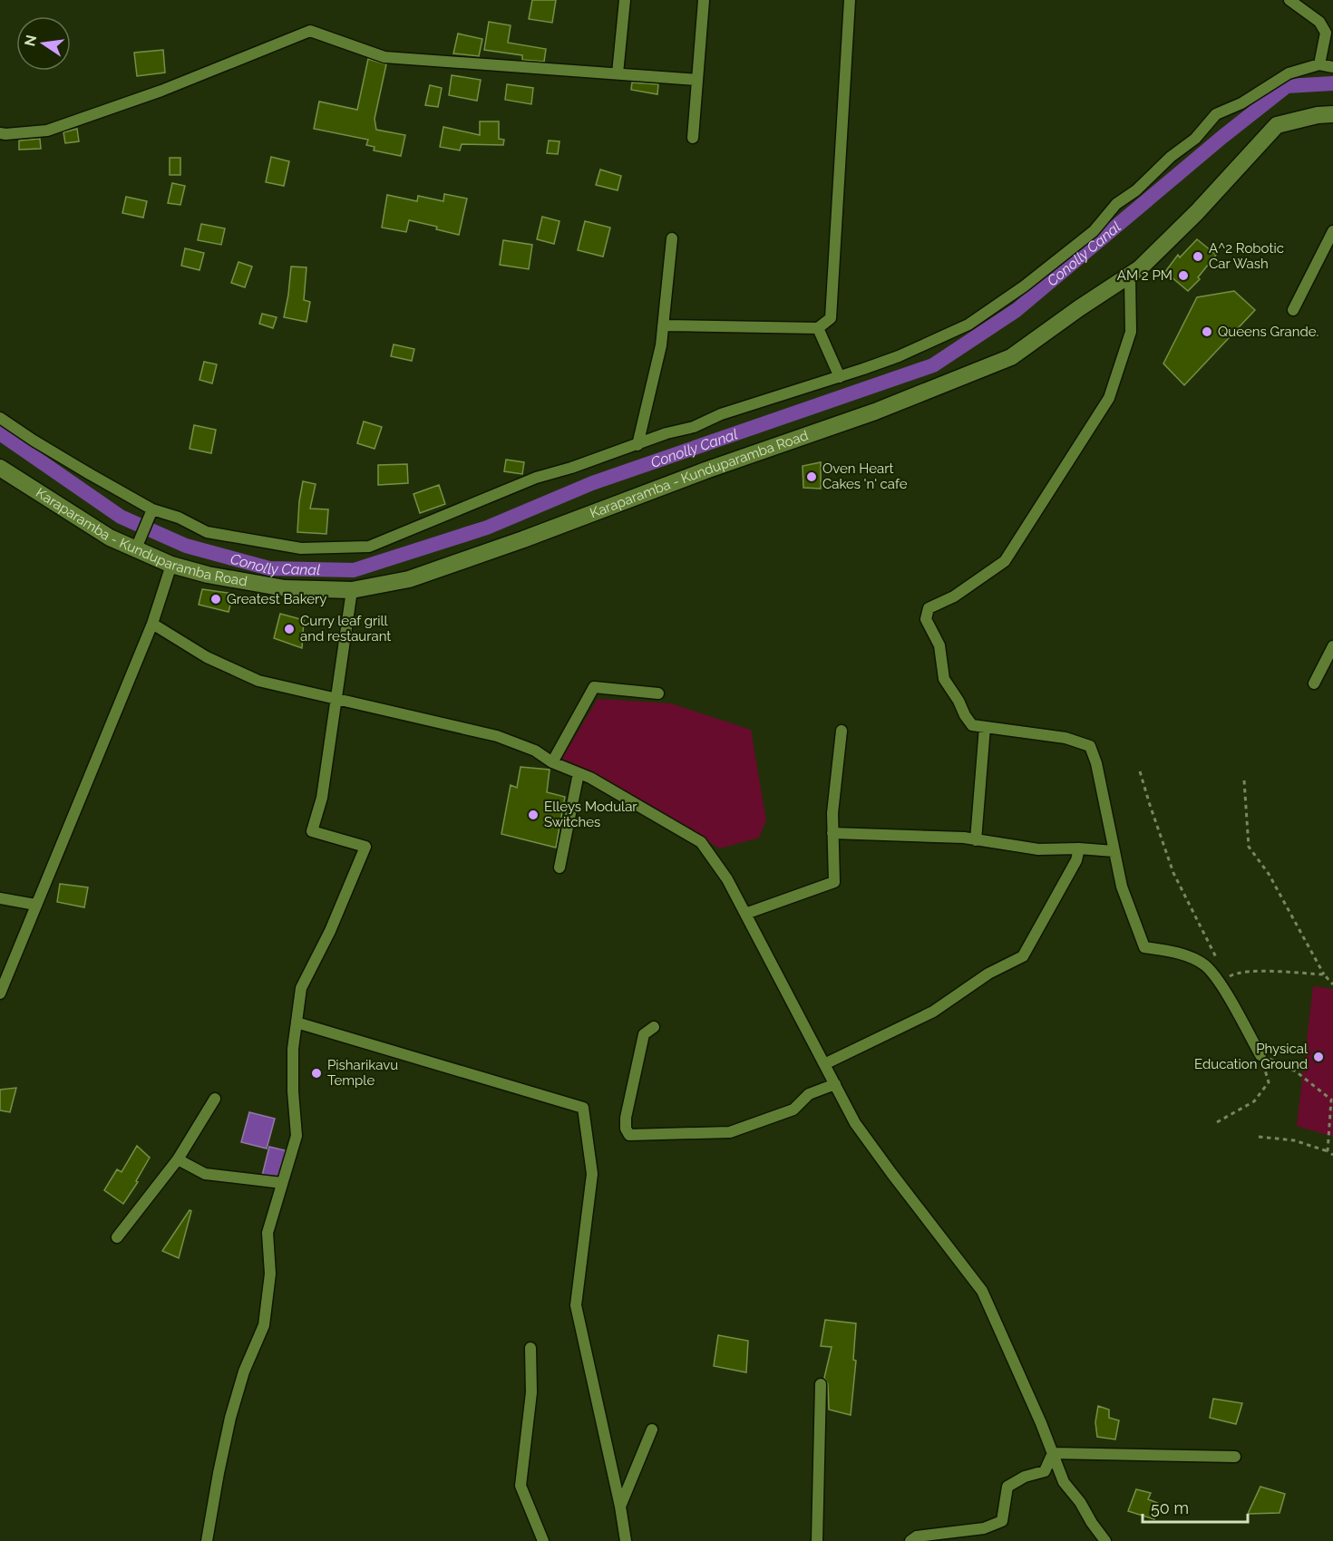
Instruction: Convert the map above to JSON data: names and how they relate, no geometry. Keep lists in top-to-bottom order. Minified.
{"streets":{"main road":["Karaparamba - Kunduparamba Road"]},"water":["Conolly Canal"],"places":["A^2 Robotic Car Wash","AM 2 PM","Queens Grande.","Oven Heart Cakes 'n' cafe","Greatest Bakery","Curry leaf grill and restaurant","Elleys Modular Switches","Physical Education Ground","Pisharikavu Temple"],"scale_bar":"50 m","north":"left"}
